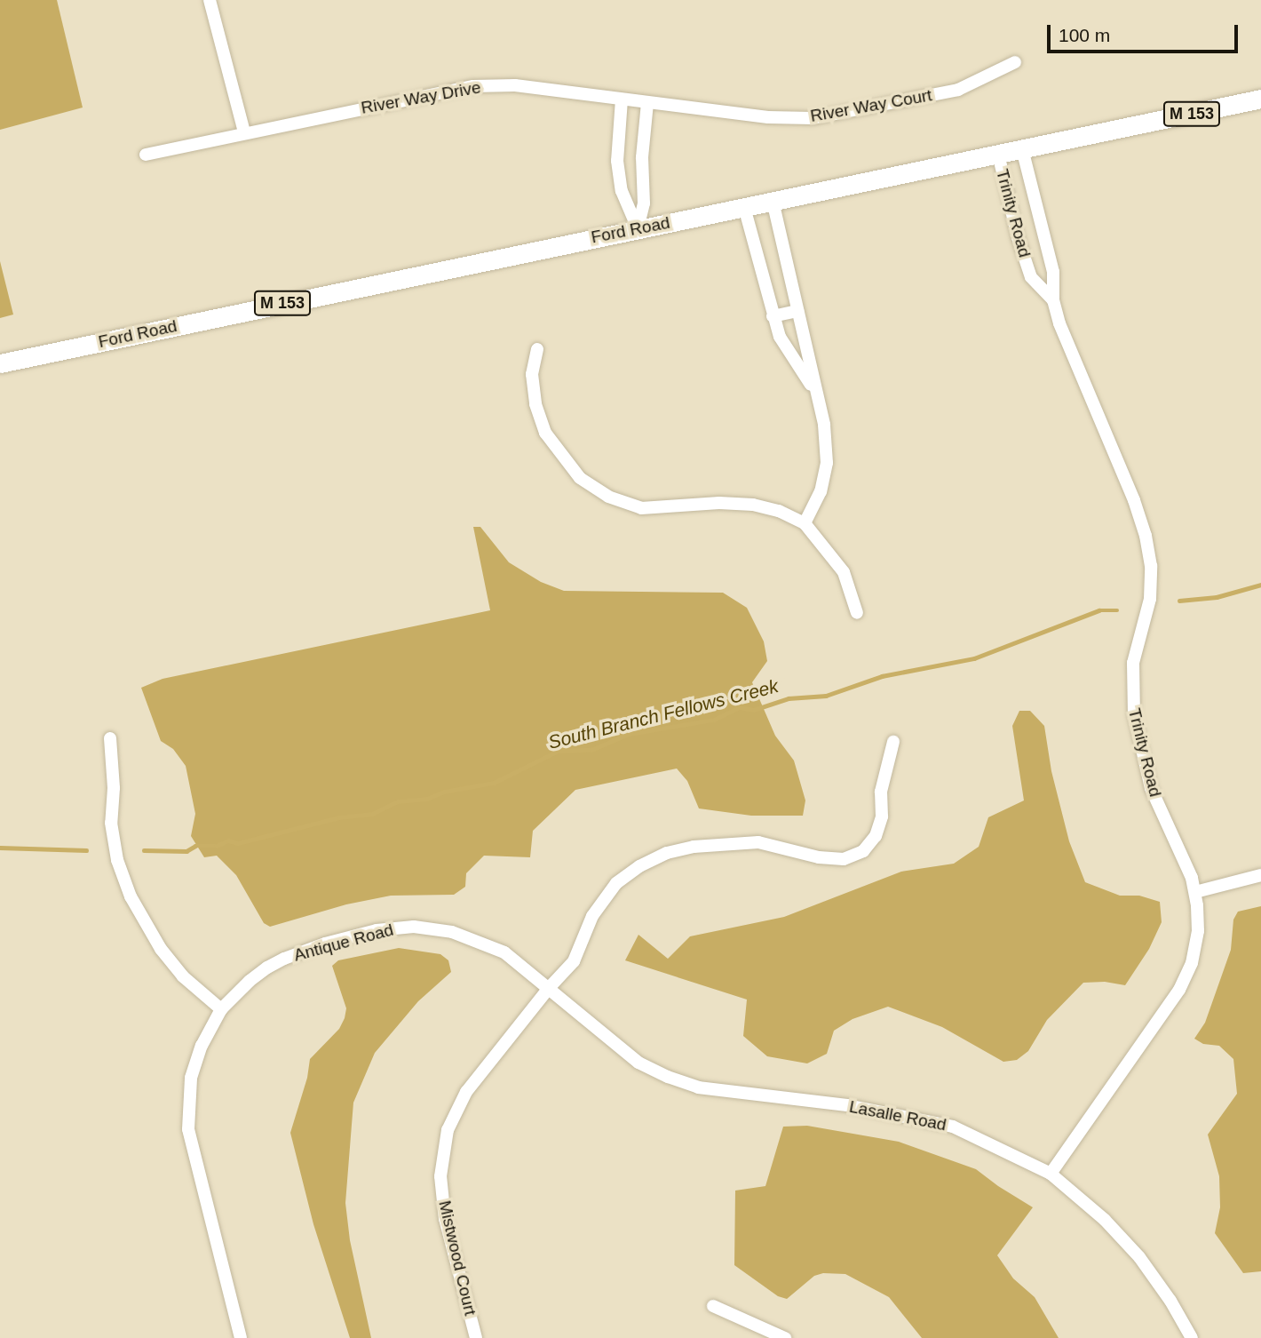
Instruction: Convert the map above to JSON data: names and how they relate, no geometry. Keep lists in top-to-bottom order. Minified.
{"streets":{"main road":["M 153","Ford Road"],"street":["River Way Drive","River Way Court","Trinity Road","Antique Road","Lasalle Road","Mistwood Court"]},"crossings":[["River Way Drive","River Way Court"],["Trinity Road","Ford Road"],["Trinity Road","Lasalle Road"],["Antique Road","Lasalle Road"],["Antique Road","Mistwood Court"],["Lasalle Road","Mistwood Court"]],"water":["South Branch Fellows Creek"],"scale_bar":"100 m"}
